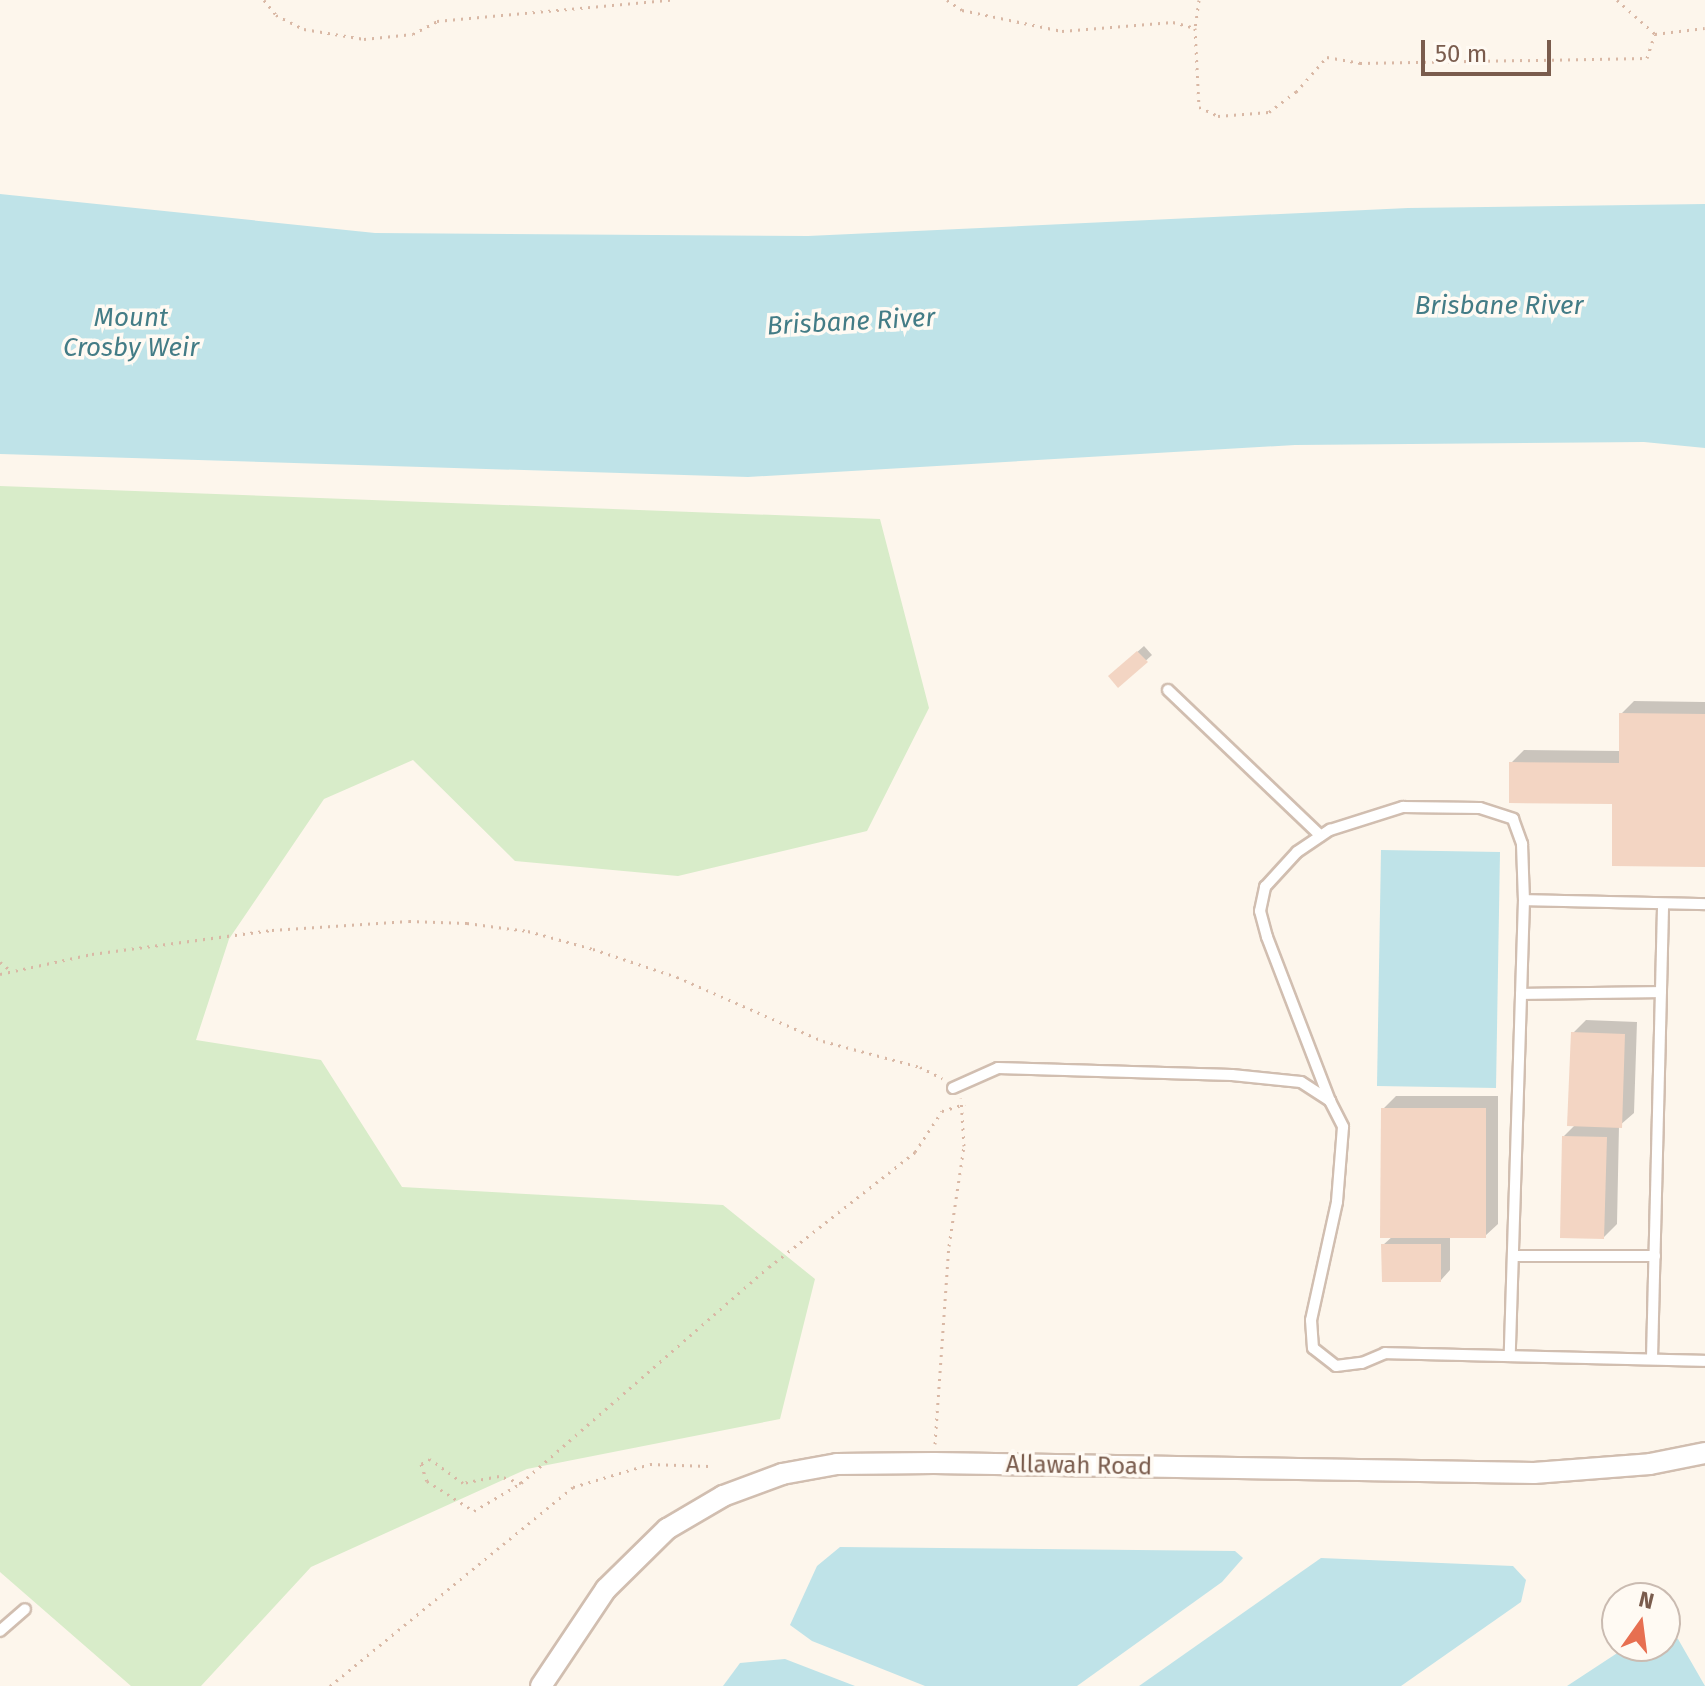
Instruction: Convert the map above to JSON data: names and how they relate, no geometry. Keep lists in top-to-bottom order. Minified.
{"streets":{"street":["Allawah Road"]},"water":["Brisbane River","Mount Crosby Weir"],"scale_bar":"50 m","north":"top"}
